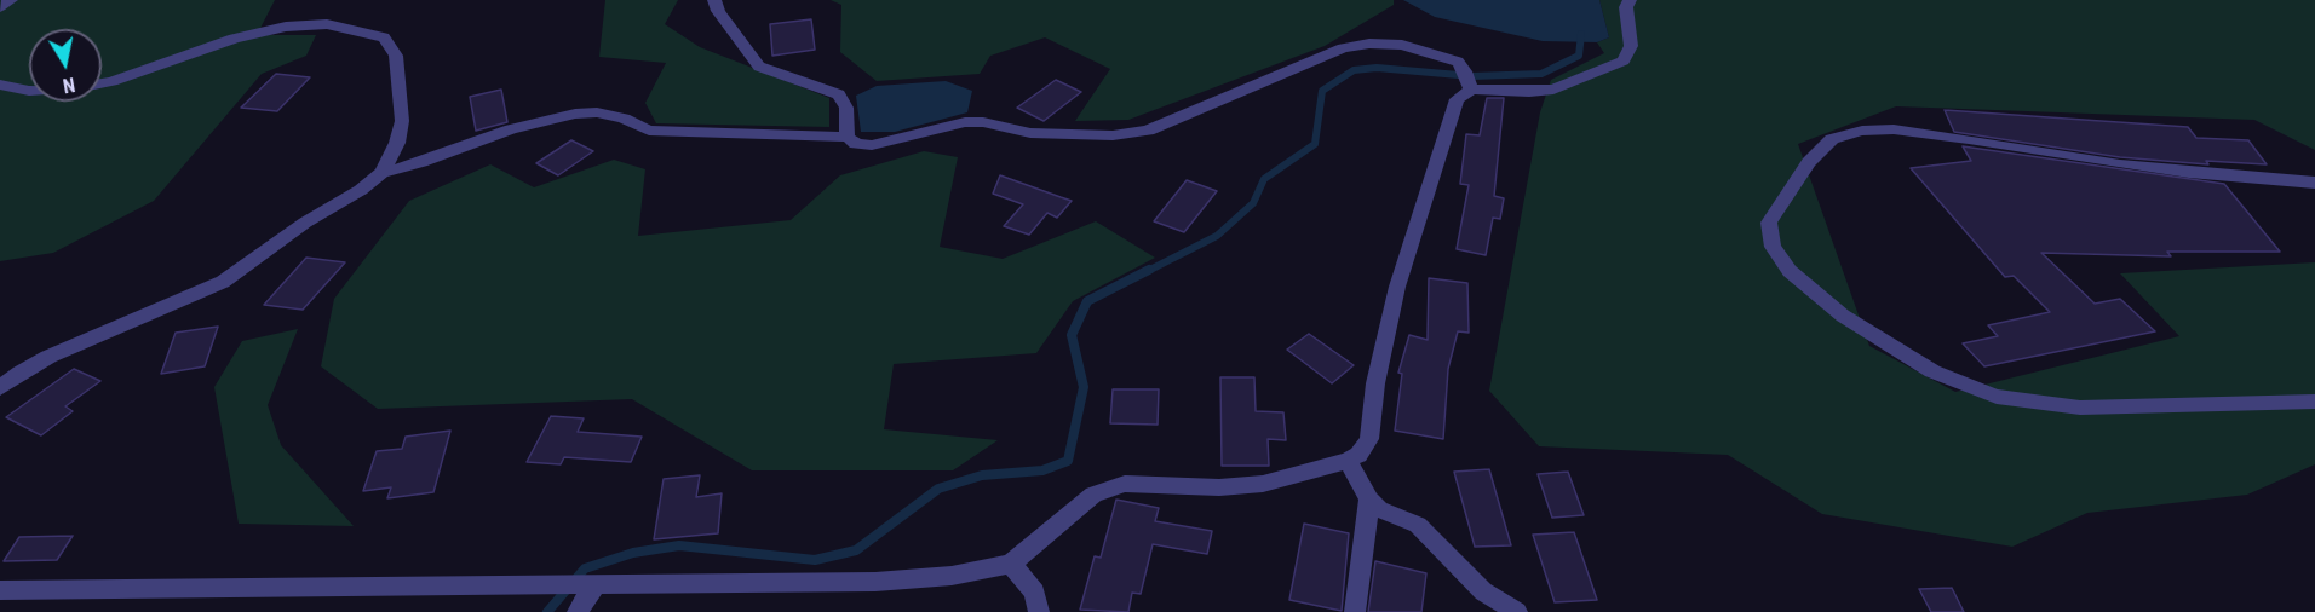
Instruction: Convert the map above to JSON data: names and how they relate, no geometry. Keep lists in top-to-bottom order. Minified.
{"north":"bottom"}
